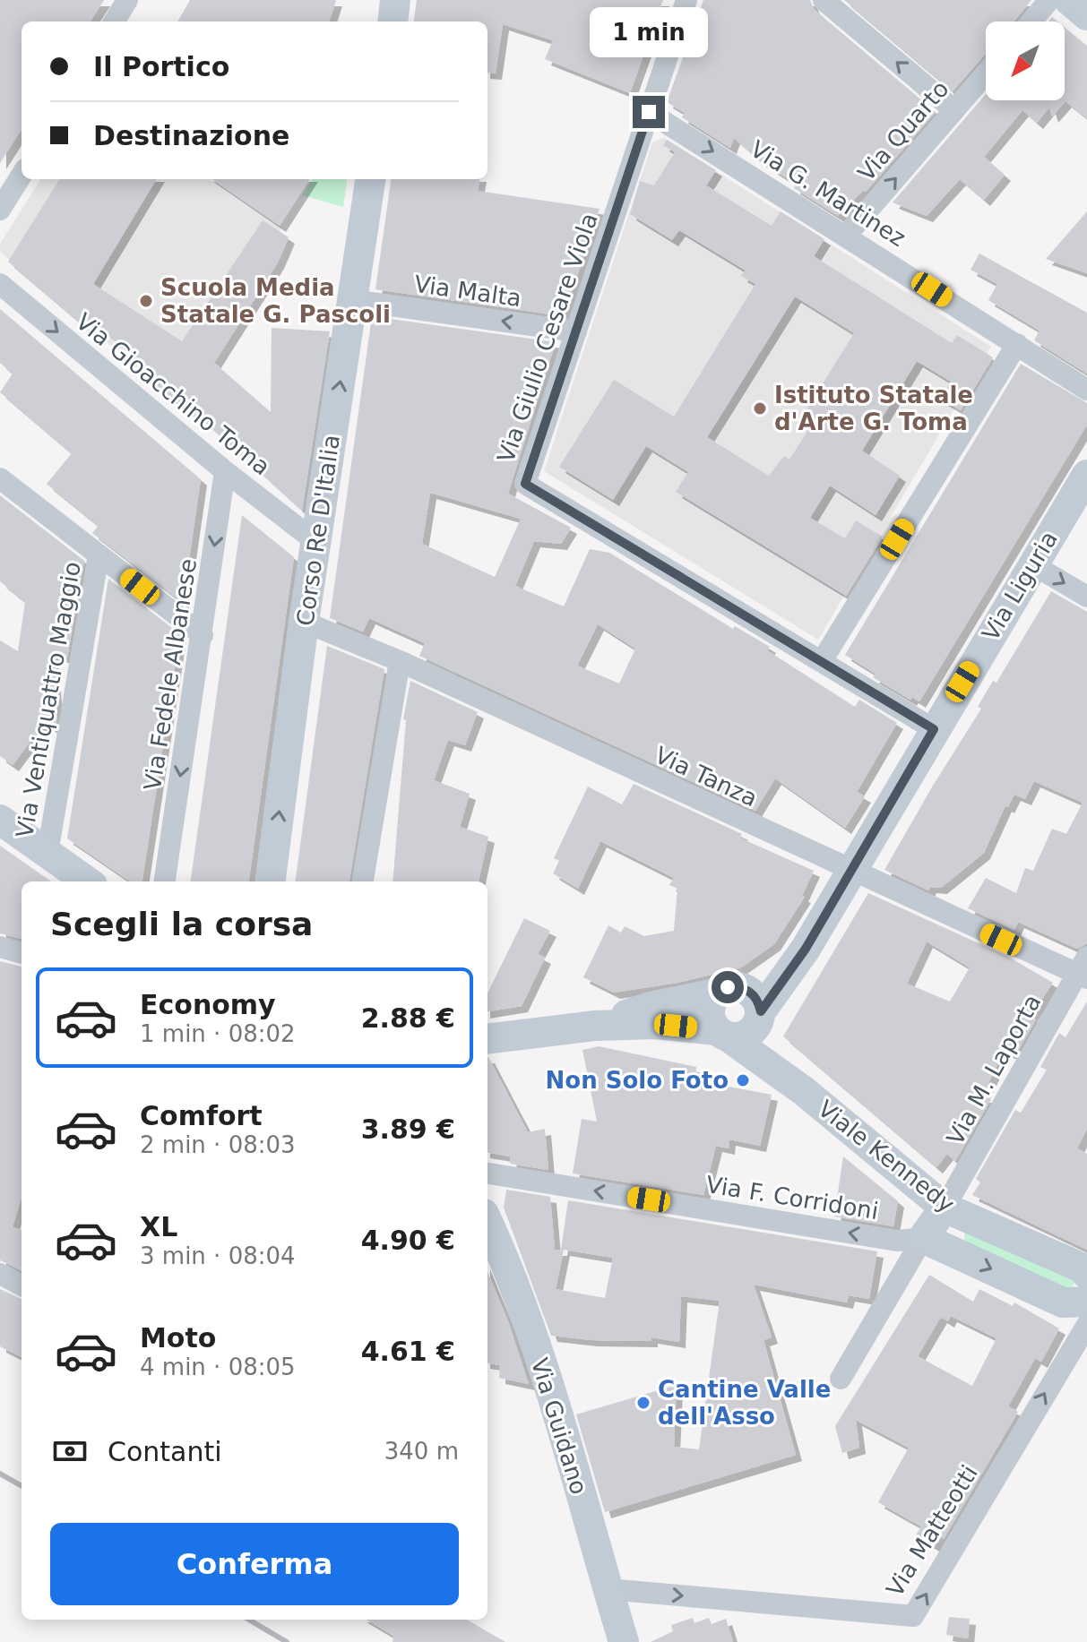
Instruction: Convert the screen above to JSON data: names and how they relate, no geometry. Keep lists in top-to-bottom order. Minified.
{"streets":{"street":["Via Quarto","Via G. Martinez","Via Malta","Via Giulio Cesare Viola","Via Gioacchino Toma","Corso Re D'Italia","Via Liguria","Via Fedele Albanese","Via Ventiquattro Maggio","Via Tanza","Via M. Laporta","Viale Kennedy","Via F. Corridoni","Via Guidano","Via Matteotti"]},"crossings":[["Via Quarto","Via G. Martinez"],["Via G. Martinez","Via Giulio Cesare Viola"],["Via Malta","Via Giulio Cesare Viola"],["Via Malta","Corso Re D'Italia"],["Via Giulio Cesare Viola","Via Liguria"],["Via Gioacchino Toma","Corso Re D'Italia"],["Via Gioacchino Toma","Via Fedele Albanese"],["Corso Re D'Italia","Via Tanza"],["Via Liguria","Via Tanza"],["Via Liguria","Viale Kennedy"],["Via Tanza","Via M. Laporta"],["Via M. Laporta","Viale Kennedy"],["Viale Kennedy","Via F. Corridoni"],["Via Guidano","Via Matteotti"]],"one_way":["Via Quarto","Via Malta","Via Fedele Albanese","Via F. Corridoni","Via Matteotti"],"places":["Scuola Media Statale G. Pascoli","Istituto Statale d'Arte G. Toma","Non Solo Foto","Cantine Valle dell'Asso"],"north":"bottom left","page":{"bubble":"1 min","banner":["Il Portico","Destinazione"],"heading":"Scegli la corsa","list":[{"name":"Economy","note":"1 min · 08:02","value":"2.88 €"},{"name":"Comfort","note":"2 min · 08:03","value":"3.89 €"},{"name":"XL","note":"3 min · 08:04","value":"4.90 €"},{"name":"Moto","note":"4 min · 08:05","value":"4.61 €"}],"pay":["Contanti","340 m"],"buttons":"Conferma"}}
